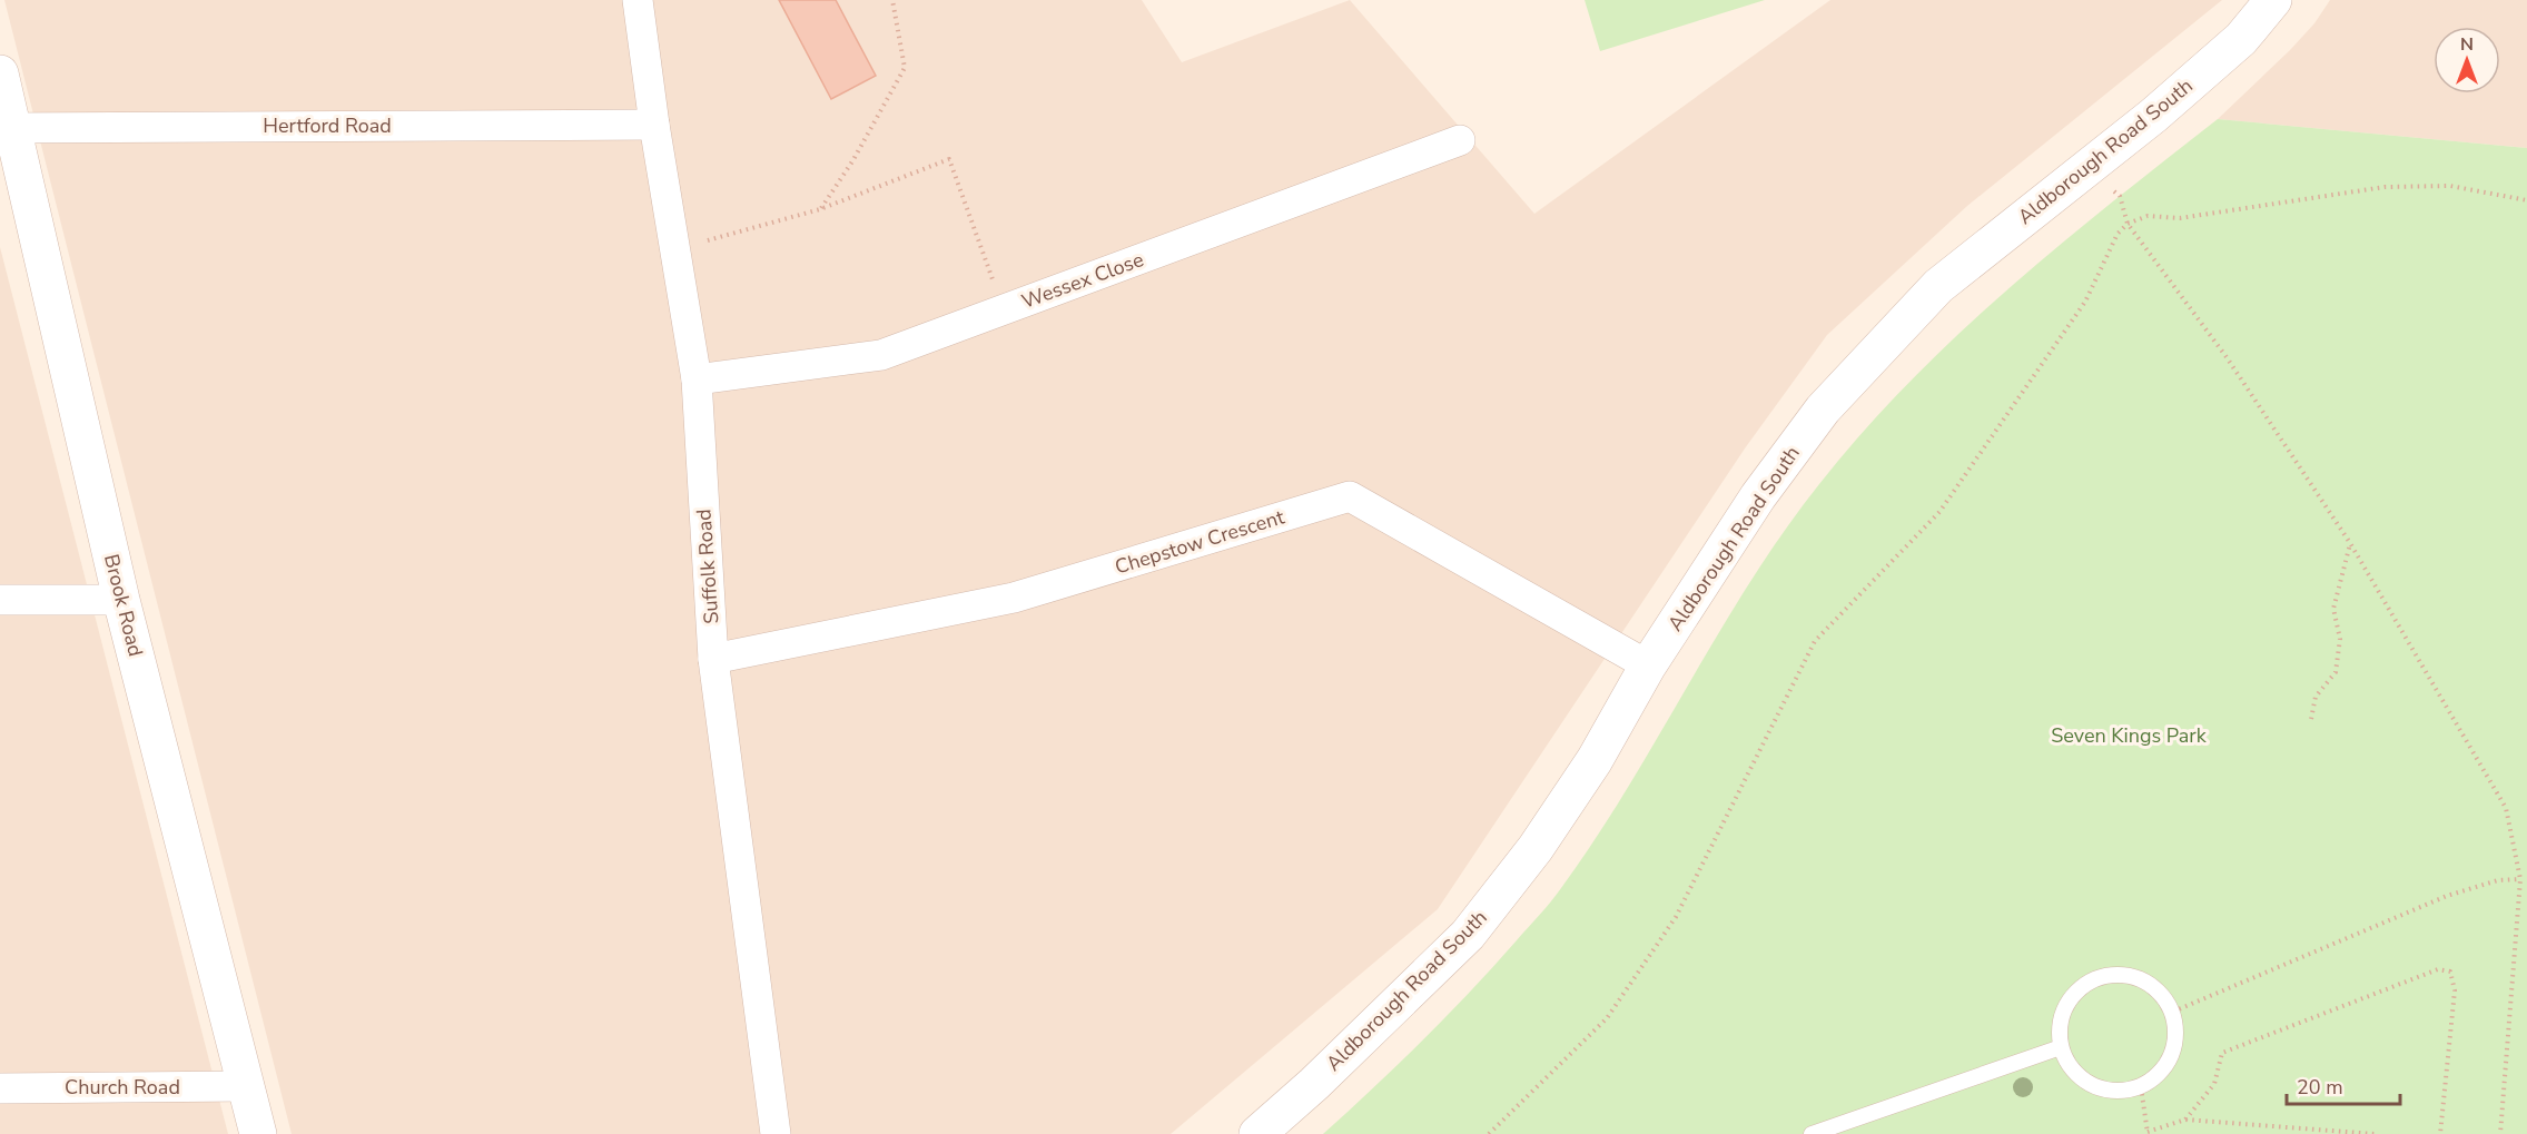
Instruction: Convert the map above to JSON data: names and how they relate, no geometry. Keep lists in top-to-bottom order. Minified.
{"streets":{"street":["Hertford Road","Aldborough Road South","Wessex Close","Chepstow Crescent","Suffolk Road","Brook Road","Church Road"]},"crossings":[["Hertford Road","Suffolk Road"],["Hertford Road","Brook Road"],["Aldborough Road South","Chepstow Crescent"],["Wessex Close","Suffolk Road"],["Chepstow Crescent","Suffolk Road"],["Brook Road","Church Road"]],"parks":["Seven Kings Park"],"scale_bar":"20 m","north":"top"}
